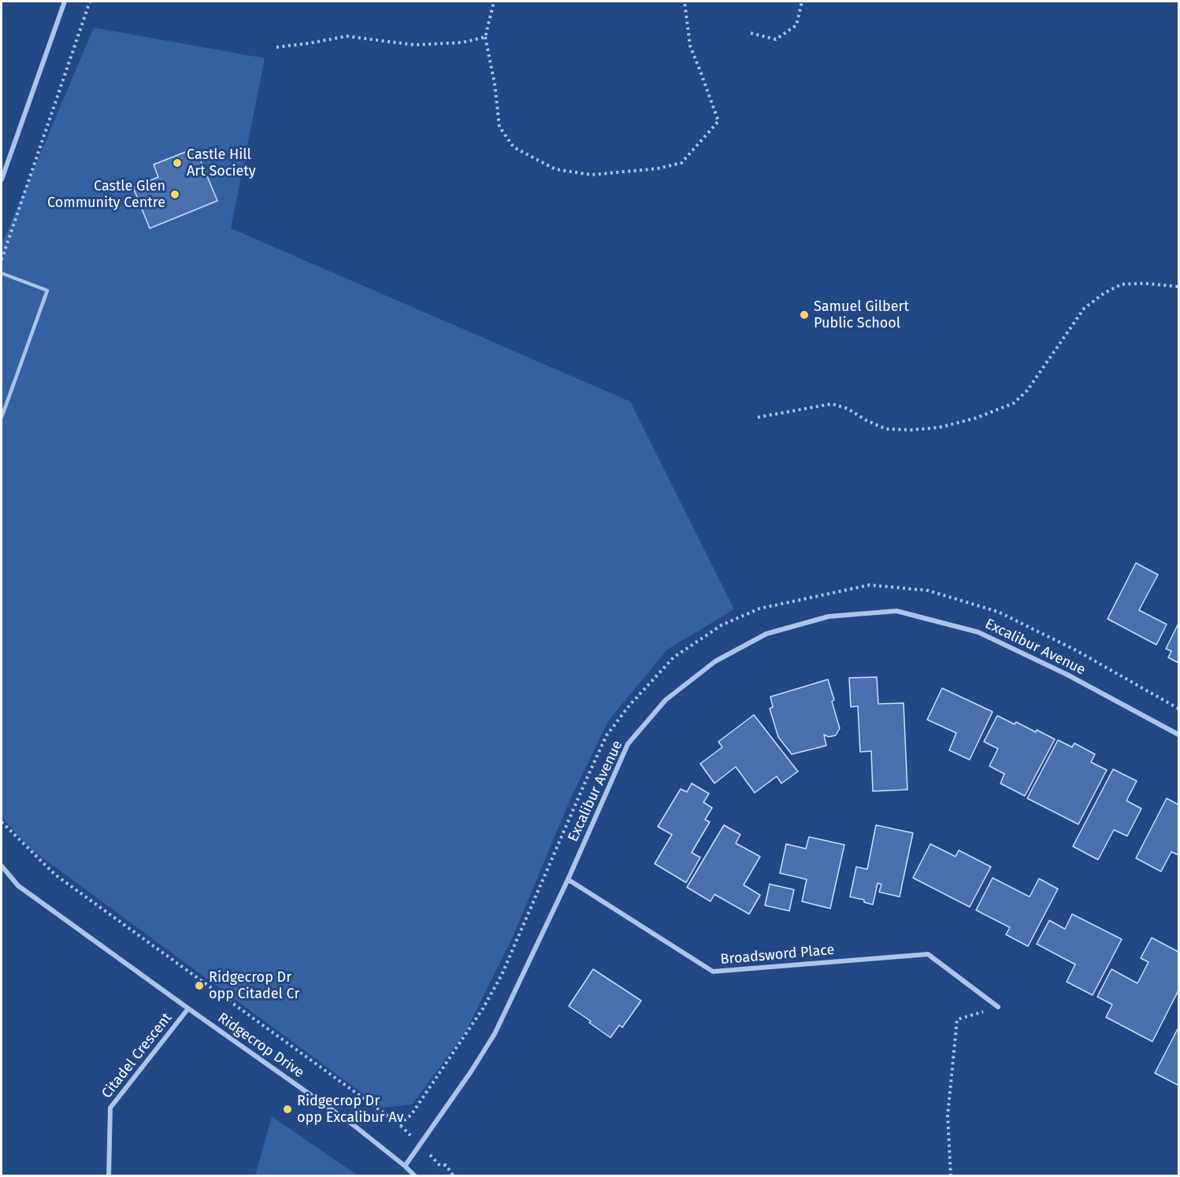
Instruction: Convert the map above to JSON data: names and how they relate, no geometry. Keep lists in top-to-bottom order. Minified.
{"streets":{"street":["Excalibur Avenue","Broadsword Place","Ridgecrop Drive","Citadel Crescent"]},"crossings":[["Excalibur Avenue","Broadsword Place"],["Excalibur Avenue","Ridgecrop Drive"],["Ridgecrop Drive","Citadel Crescent"]],"places":["Castle Hill Art Society","Castle Glen Community Centre","Samuel Gilbert Public School","Ridgecrop Dr opp Citadel Cr","Ridgecrop Dr opp Excalibur Av"]}
